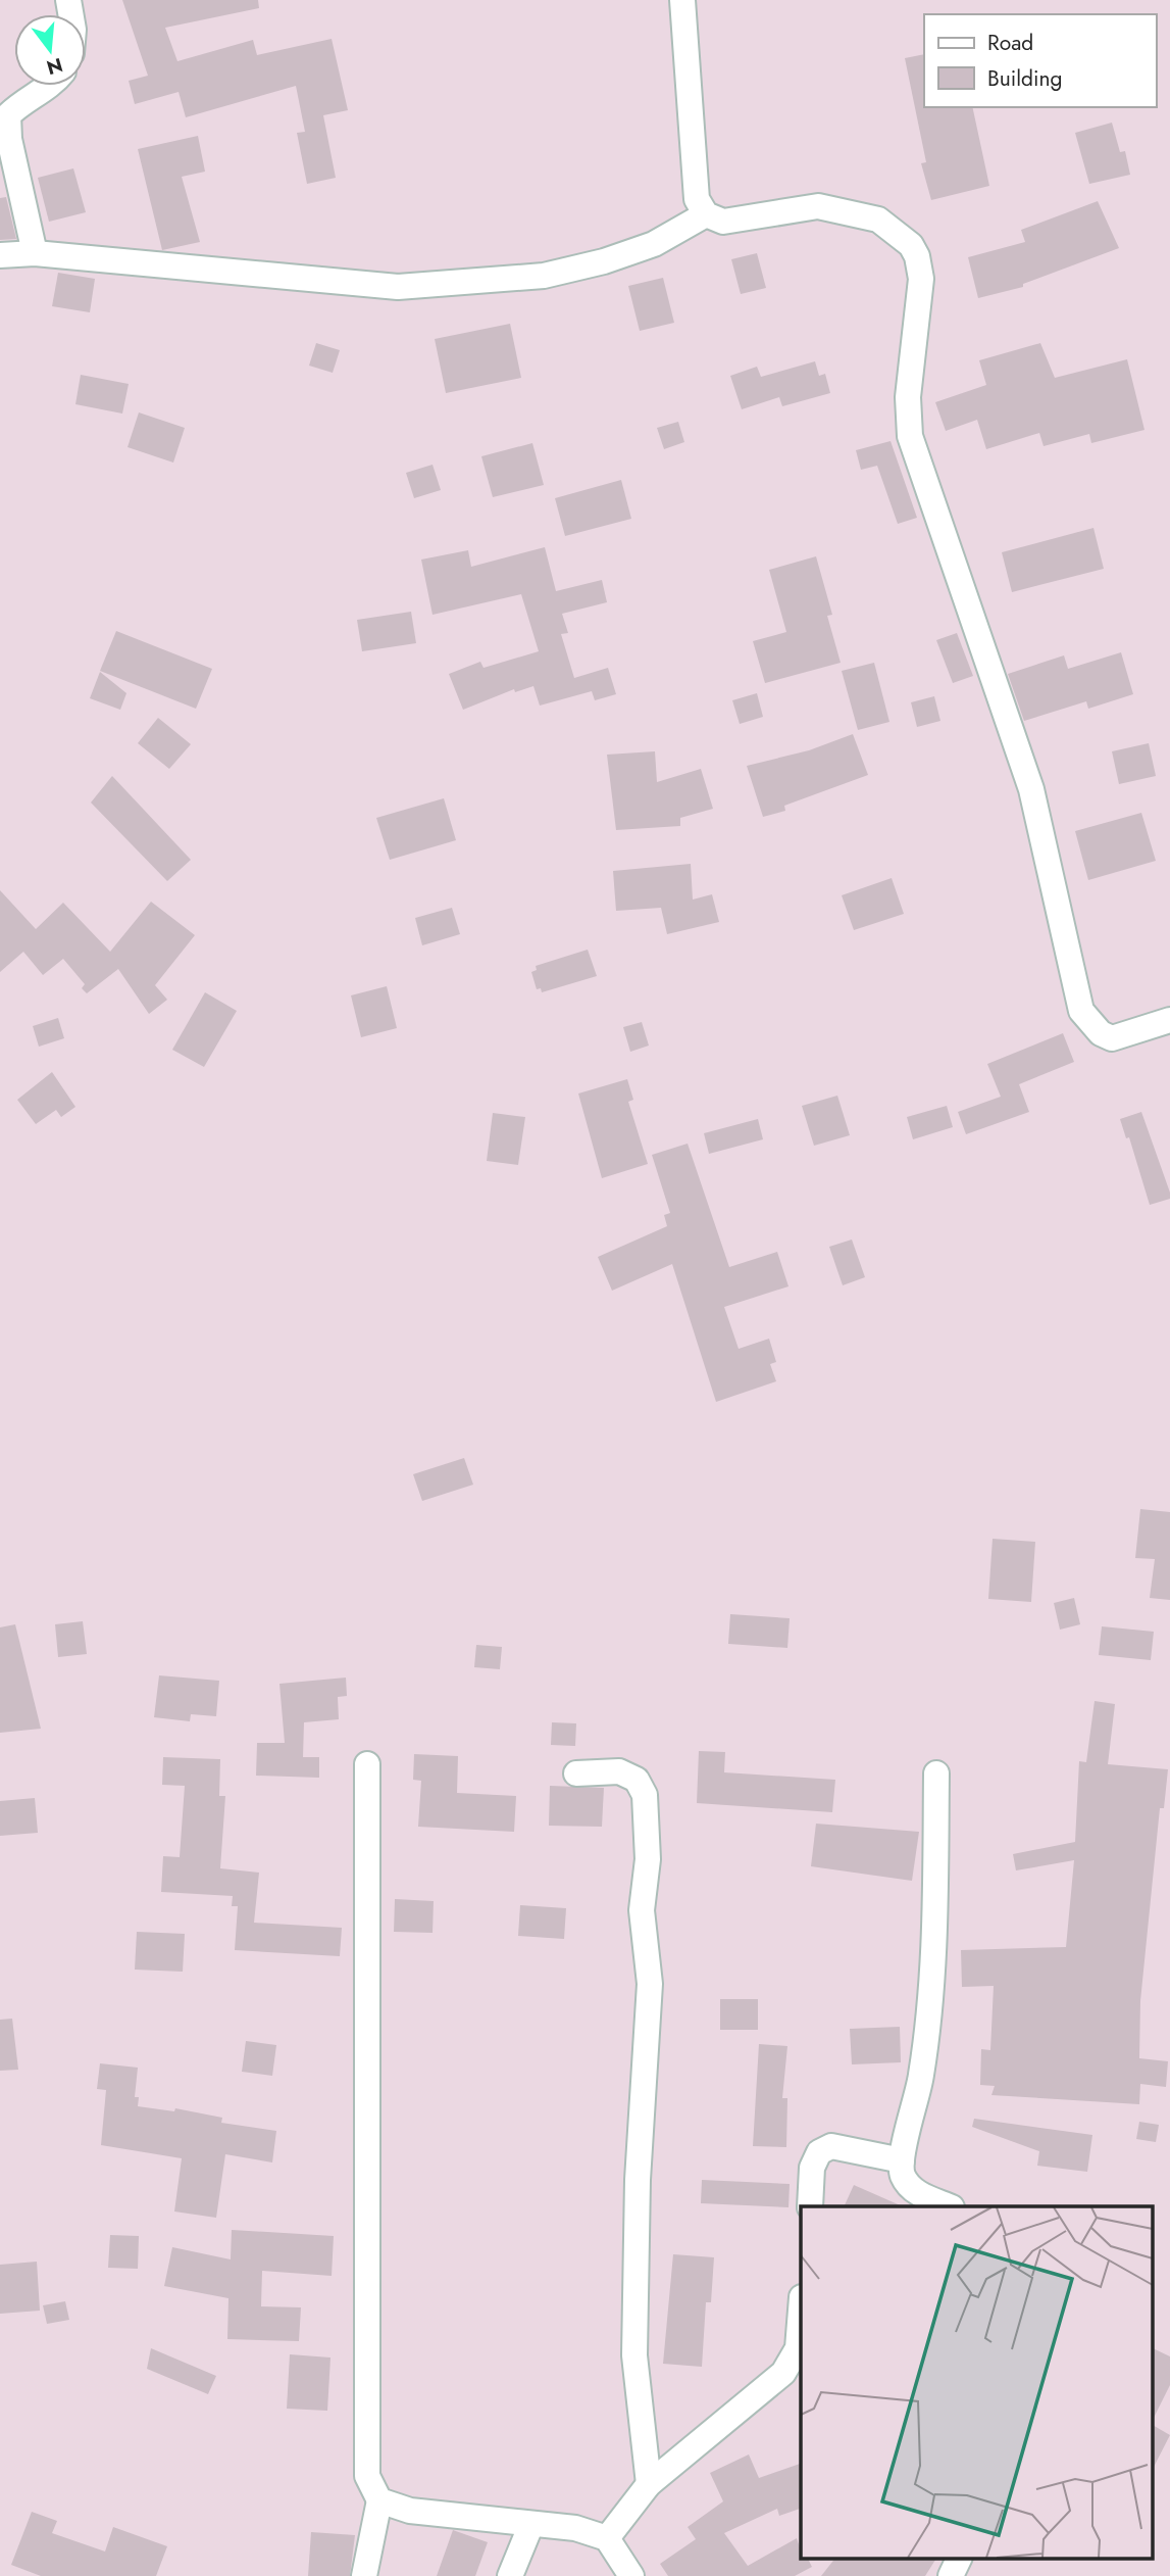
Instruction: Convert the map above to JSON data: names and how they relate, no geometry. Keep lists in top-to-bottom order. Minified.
{"legend":["Road","Building"],"north":"bottom"}
